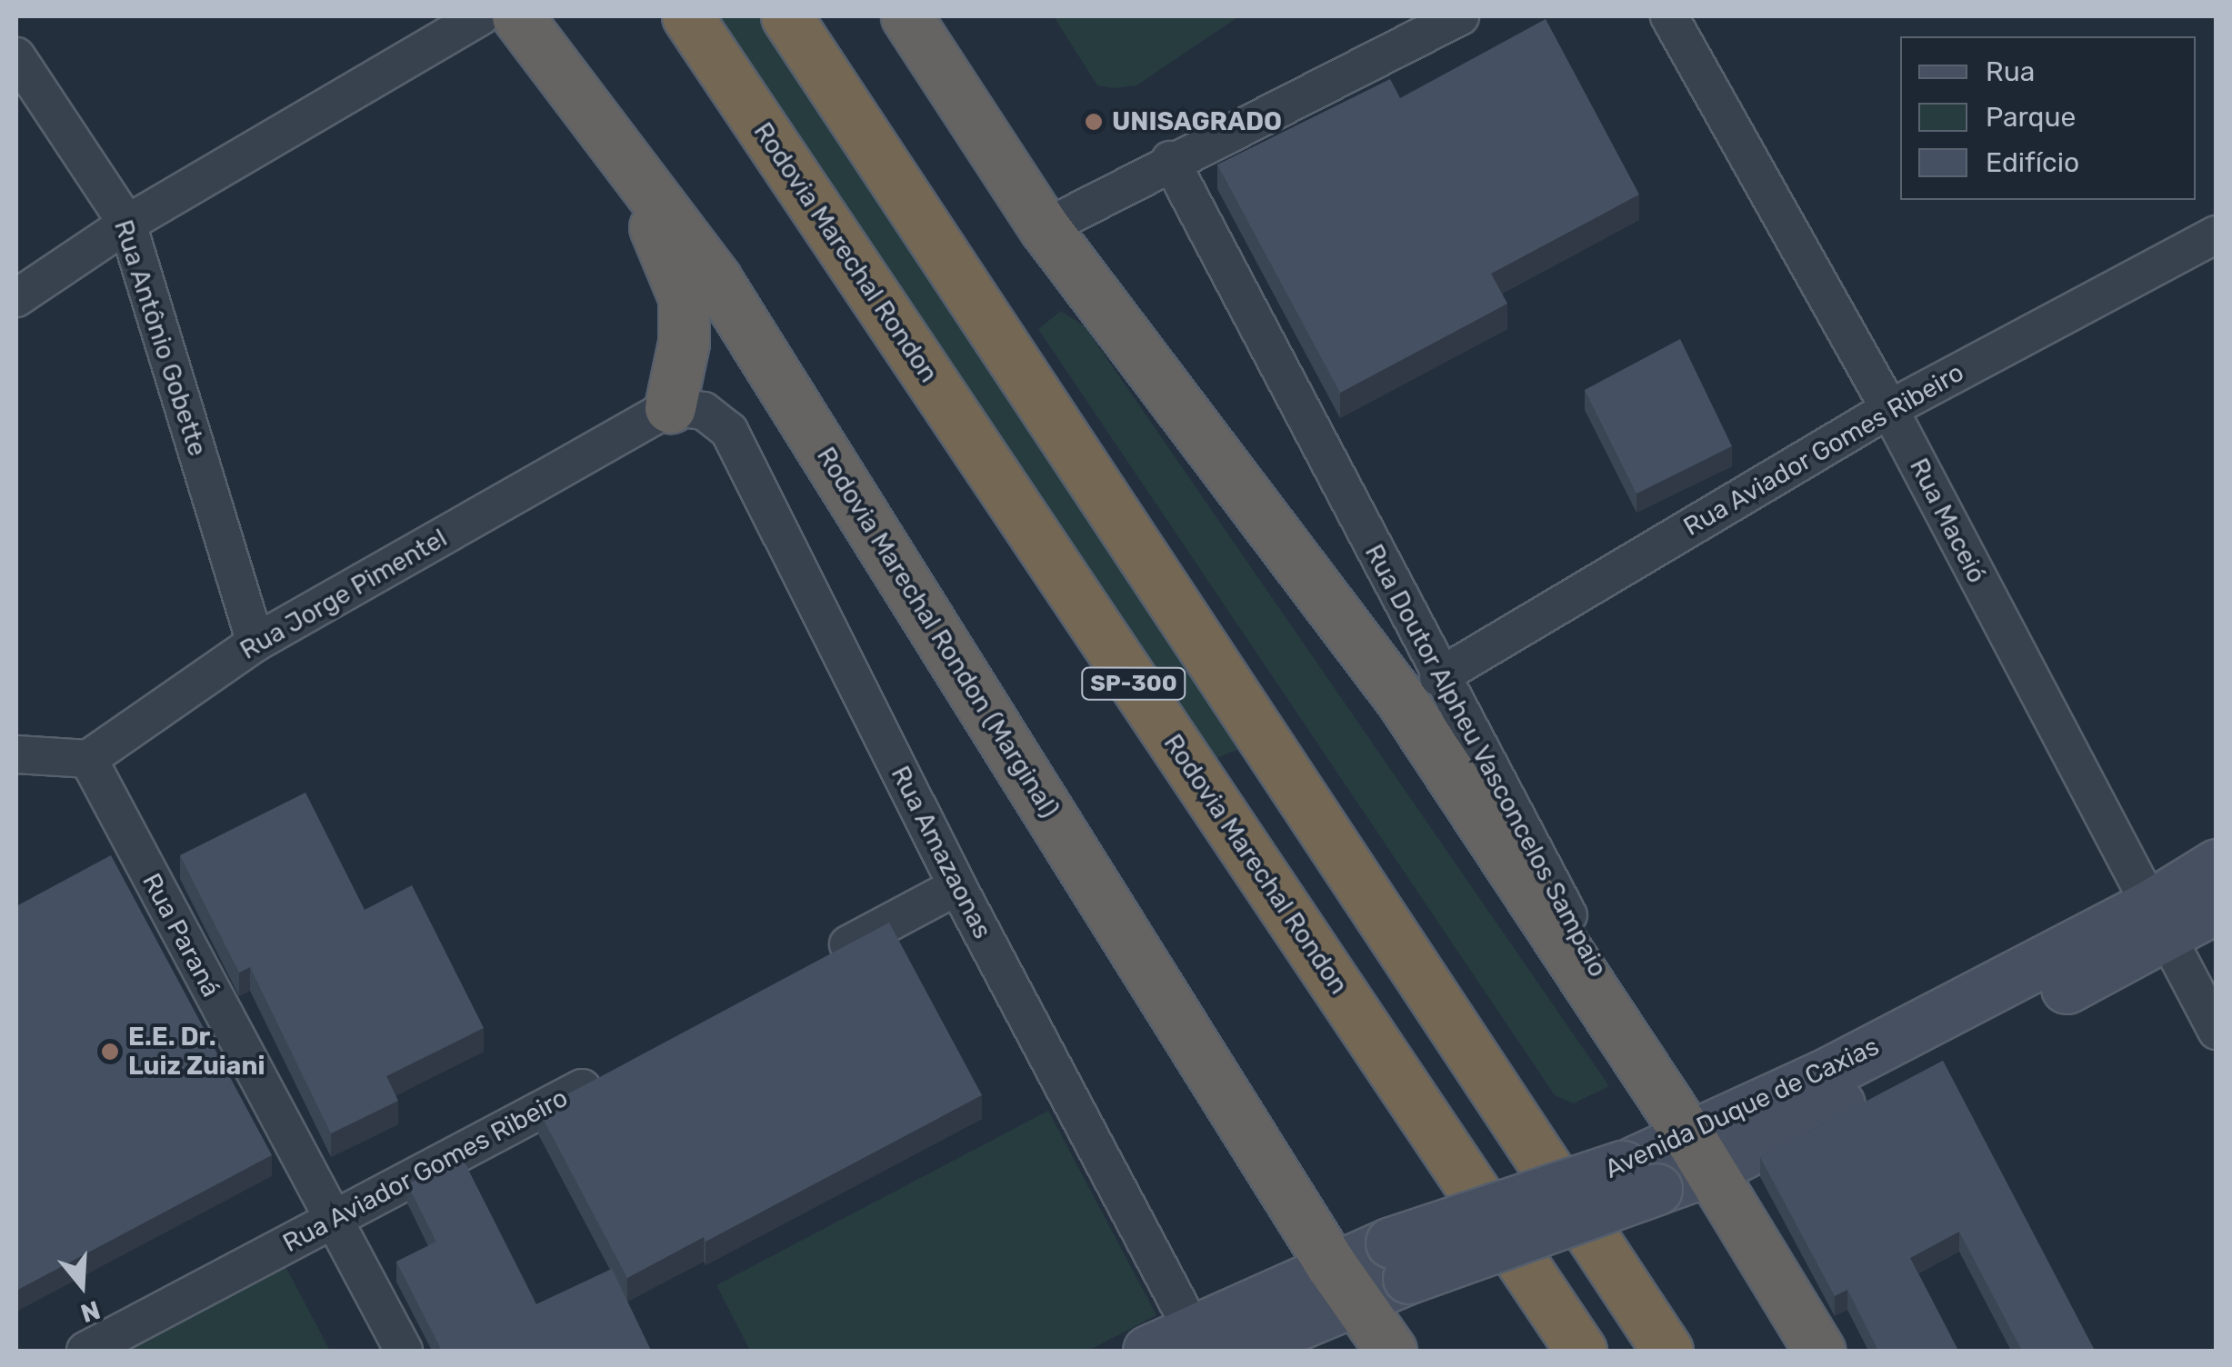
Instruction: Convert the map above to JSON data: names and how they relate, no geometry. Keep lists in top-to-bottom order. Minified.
{"streets":{"highway":["Rodovia Marechal Rondon","Rodovia Marechal Rondon (Marginal)","SP-300","Rua Doutor Alpheu Vasconcelos Sampaio"],"main road":["Avenida Duque de Caxias"],"street":["Rua Antônio Gobette","Rua Aviador Gomes Ribeiro","Rua Maceió","Rua Jorge Pimentel","Rua Amazaonas","Rua Paraná"]},"crossings":[["Rua Antônio Gobette","Rua Jorge Pimentel"],["Rua Aviador Gomes Ribeiro","Rua Maceió"],["Rua Aviador Gomes Ribeiro","Rua Doutor Alpheu Vasconcelos Sampaio"],["Rua Aviador Gomes Ribeiro","Rua Paraná"],["Rua Maceió","Avenida Duque de Caxias"],["Rua Jorge Pimentel","Rua Amazaonas"],["Rua Jorge Pimentel","Rua Paraná"],["Rodovia Marechal Rondon (Marginal)","Avenida Duque de Caxias"],["Rua Doutor Alpheu Vasconcelos Sampaio","Avenida Duque de Caxias"],["Rua Amazaonas","Avenida Duque de Caxias"]],"places":["UNISAGRADO","E.E. Dr. Luiz Zuiani"],"legend":["Rua","Parque","Edifício"],"north":"bottom"}
